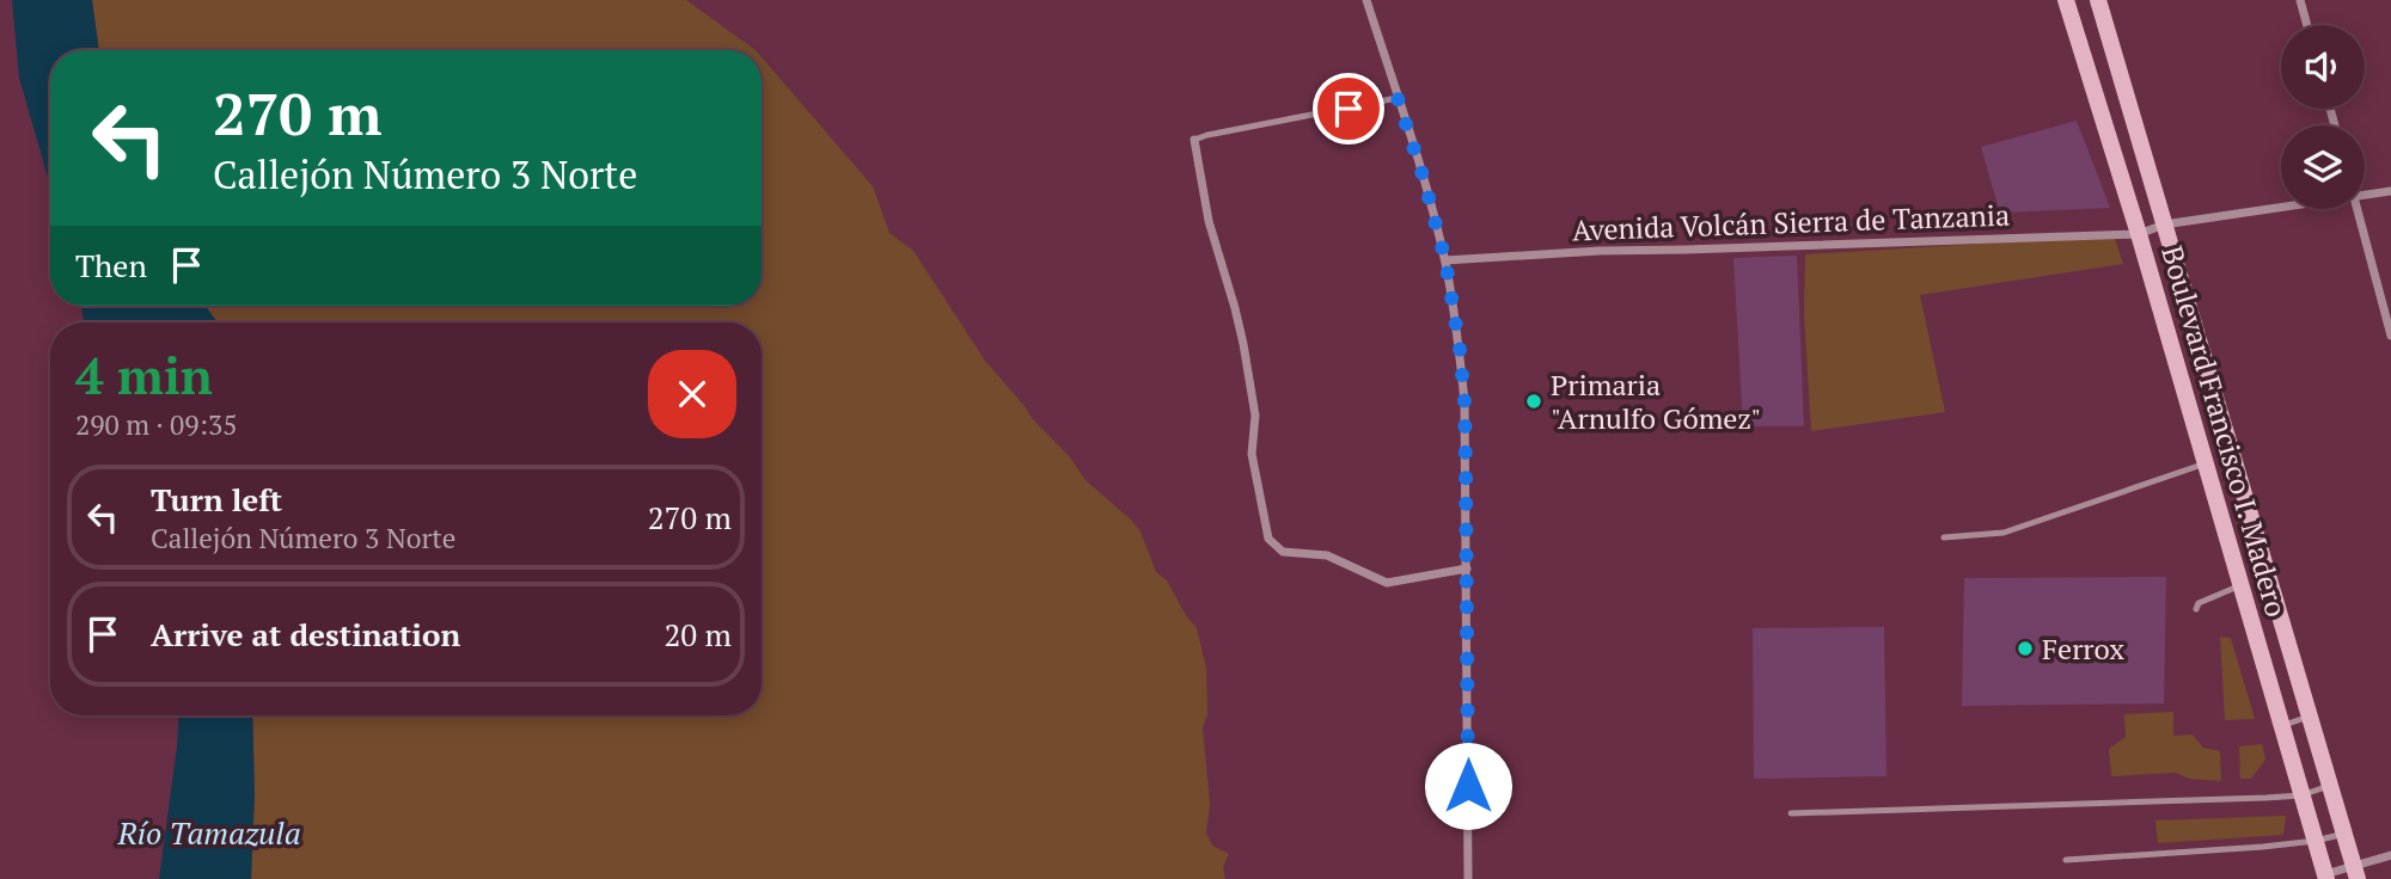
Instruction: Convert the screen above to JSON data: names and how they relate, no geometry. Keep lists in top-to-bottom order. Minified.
{"streets":{"main road":["Boulevard Francisco I. Madero"],"street":["Avenida Volcán Sierra de Tanzania"]},"crossings":[["Avenida Volcán Sierra de Tanzania","Boulevard Francisco I. Madero"]],"water":["Río Tamazula"],"places":["Primaria \"Arnulfo Gómez\"","Ferrox"],"page":{"turn":["270 m","Callejón Número 3 Norte"],"then":"Then","heading":["4 min","290 m · 09:35"],"list":[{"name":"Turn left","note":"Callejón Número 3 Norte","value":"270 m"},{"name":"Arrive at destination","value":"20 m"}]}}
